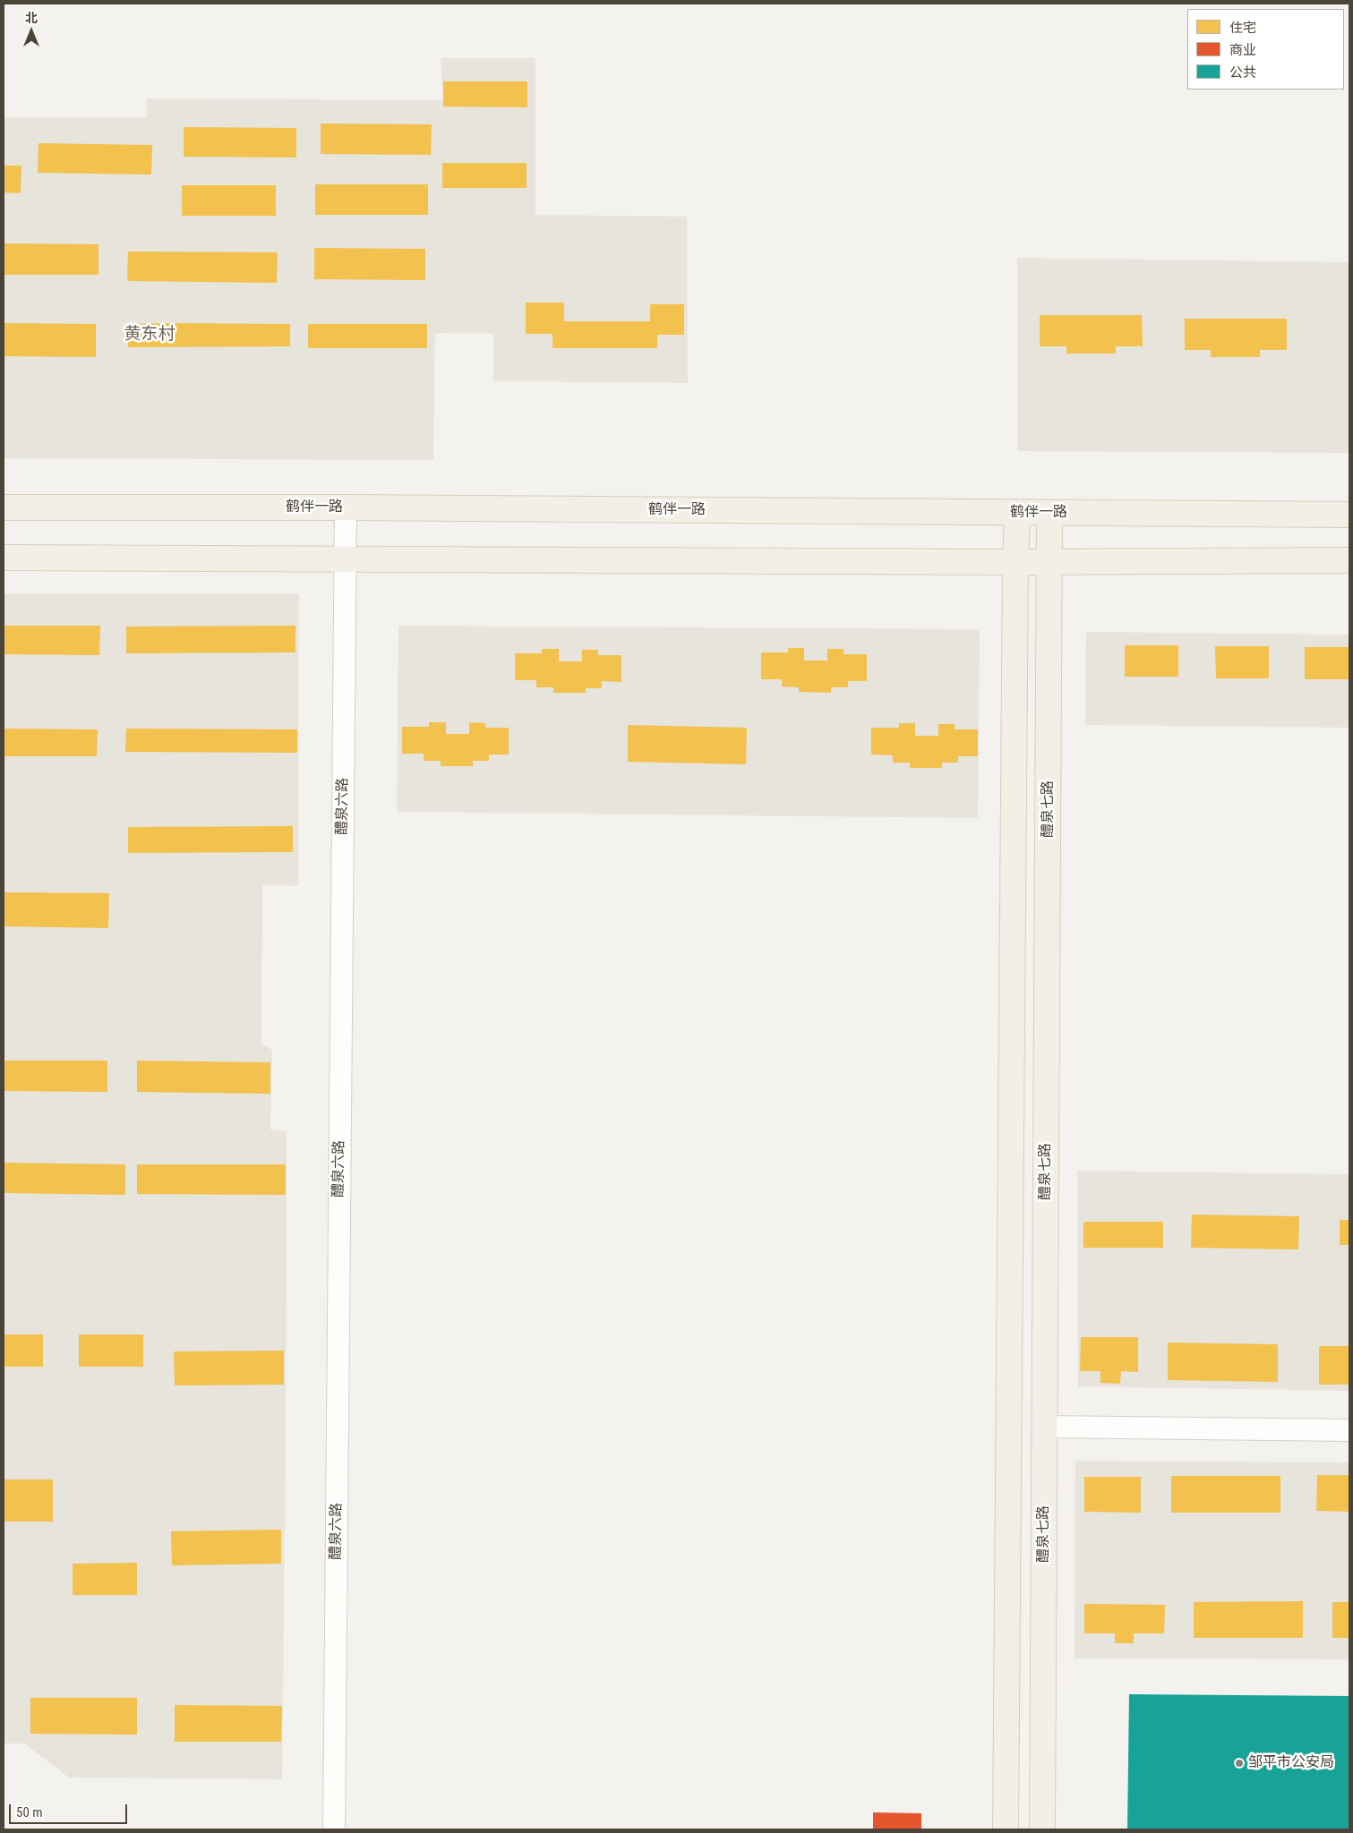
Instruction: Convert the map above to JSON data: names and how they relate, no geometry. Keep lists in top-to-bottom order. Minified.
{"streets":{"main road":["鹤伴一路","醴泉七路"],"street":["醴泉六路"]},"crossings":[["鹤伴一路","醴泉六路"],["鹤伴一路","醴泉七路"]],"districts":["黄东村"],"places":["邹平市公安局"],"legend":["住宅","商业","公共"],"scale_bar":"50 m","north":"top"}
